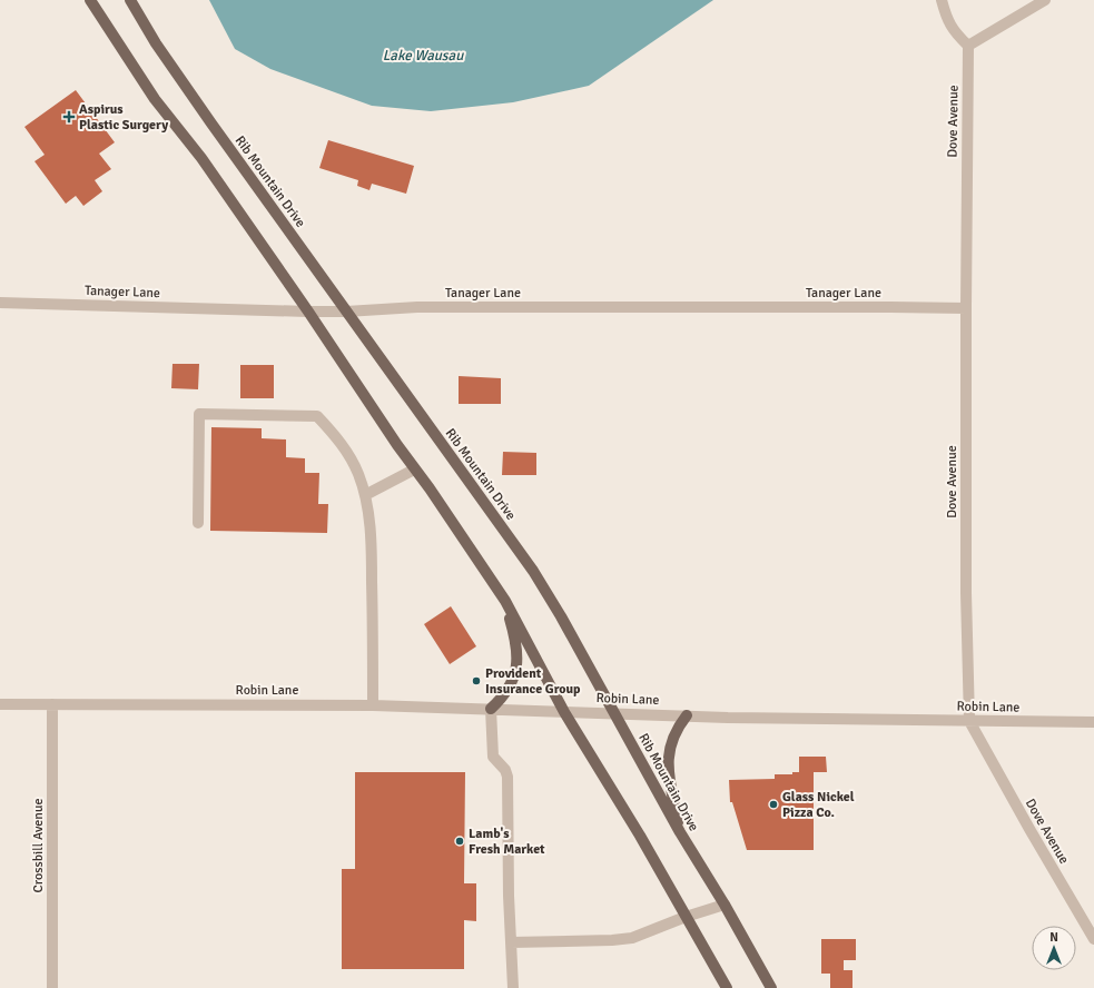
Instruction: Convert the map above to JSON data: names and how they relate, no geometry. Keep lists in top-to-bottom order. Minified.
{"streets":{"main road":["Rib Mountain Drive"],"street":["Dove Avenue","Tanager Lane","Robin Lane","Crossbill Avenue"]},"crossings":[["Dove Avenue","Tanager Lane"],["Dove Avenue","Robin Lane"],["Rib Mountain Drive","Tanager Lane"],["Rib Mountain Drive","Robin Lane"],["Robin Lane","Crossbill Avenue"]],"water":["Lake Wausau"],"places":{"health":["Aspirus Plastic Surgery"],"other":["Provident Insurance Group","Glass Nickel Pizza Co.","Lamb's Fresh Market"]},"north":"top"}
